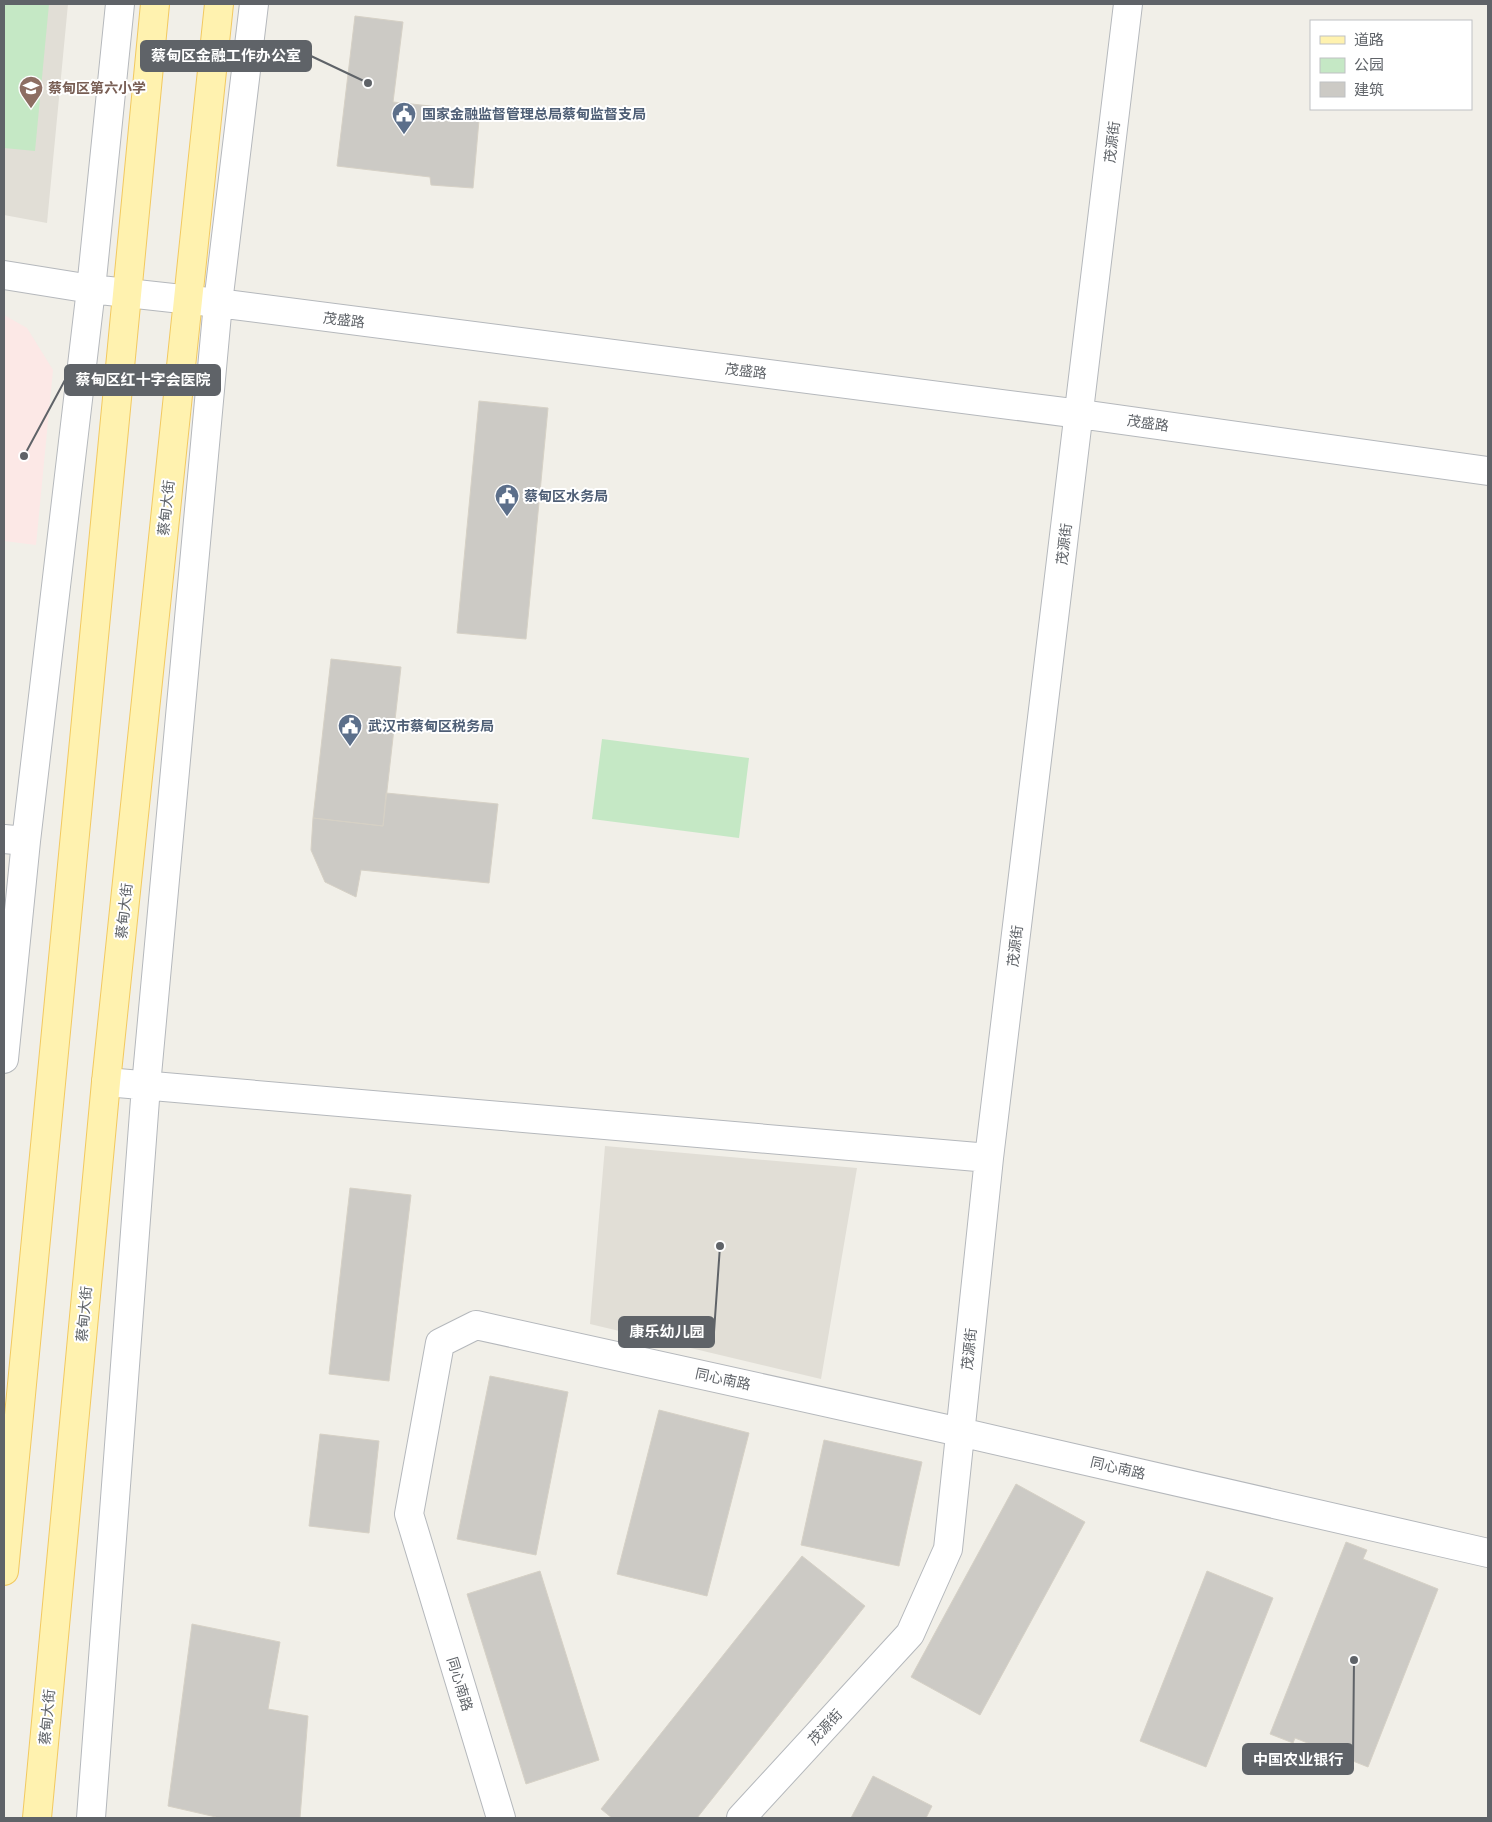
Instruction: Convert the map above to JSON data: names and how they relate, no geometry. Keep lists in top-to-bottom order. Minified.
{"streets":{"main road":["蔡甸大街"],"street":["茂源街","茂盛路","同心南路"]},"crossings":[["茂源街","茂盛路"],["茂源街","同心南路"],["茂盛路","蔡甸大街"]],"places":{"other":["蔡甸区金融工作办公室","蔡甸区红十字会医院","康乐幼儿园","中国农业银行"],"school or university":["蔡甸区第六小学"],"public building":["国家金融监督管理总局蔡甸监督支局","蔡甸区水务局","武汉市蔡甸区税务局"]},"legend":["道路","公园","建筑"]}
